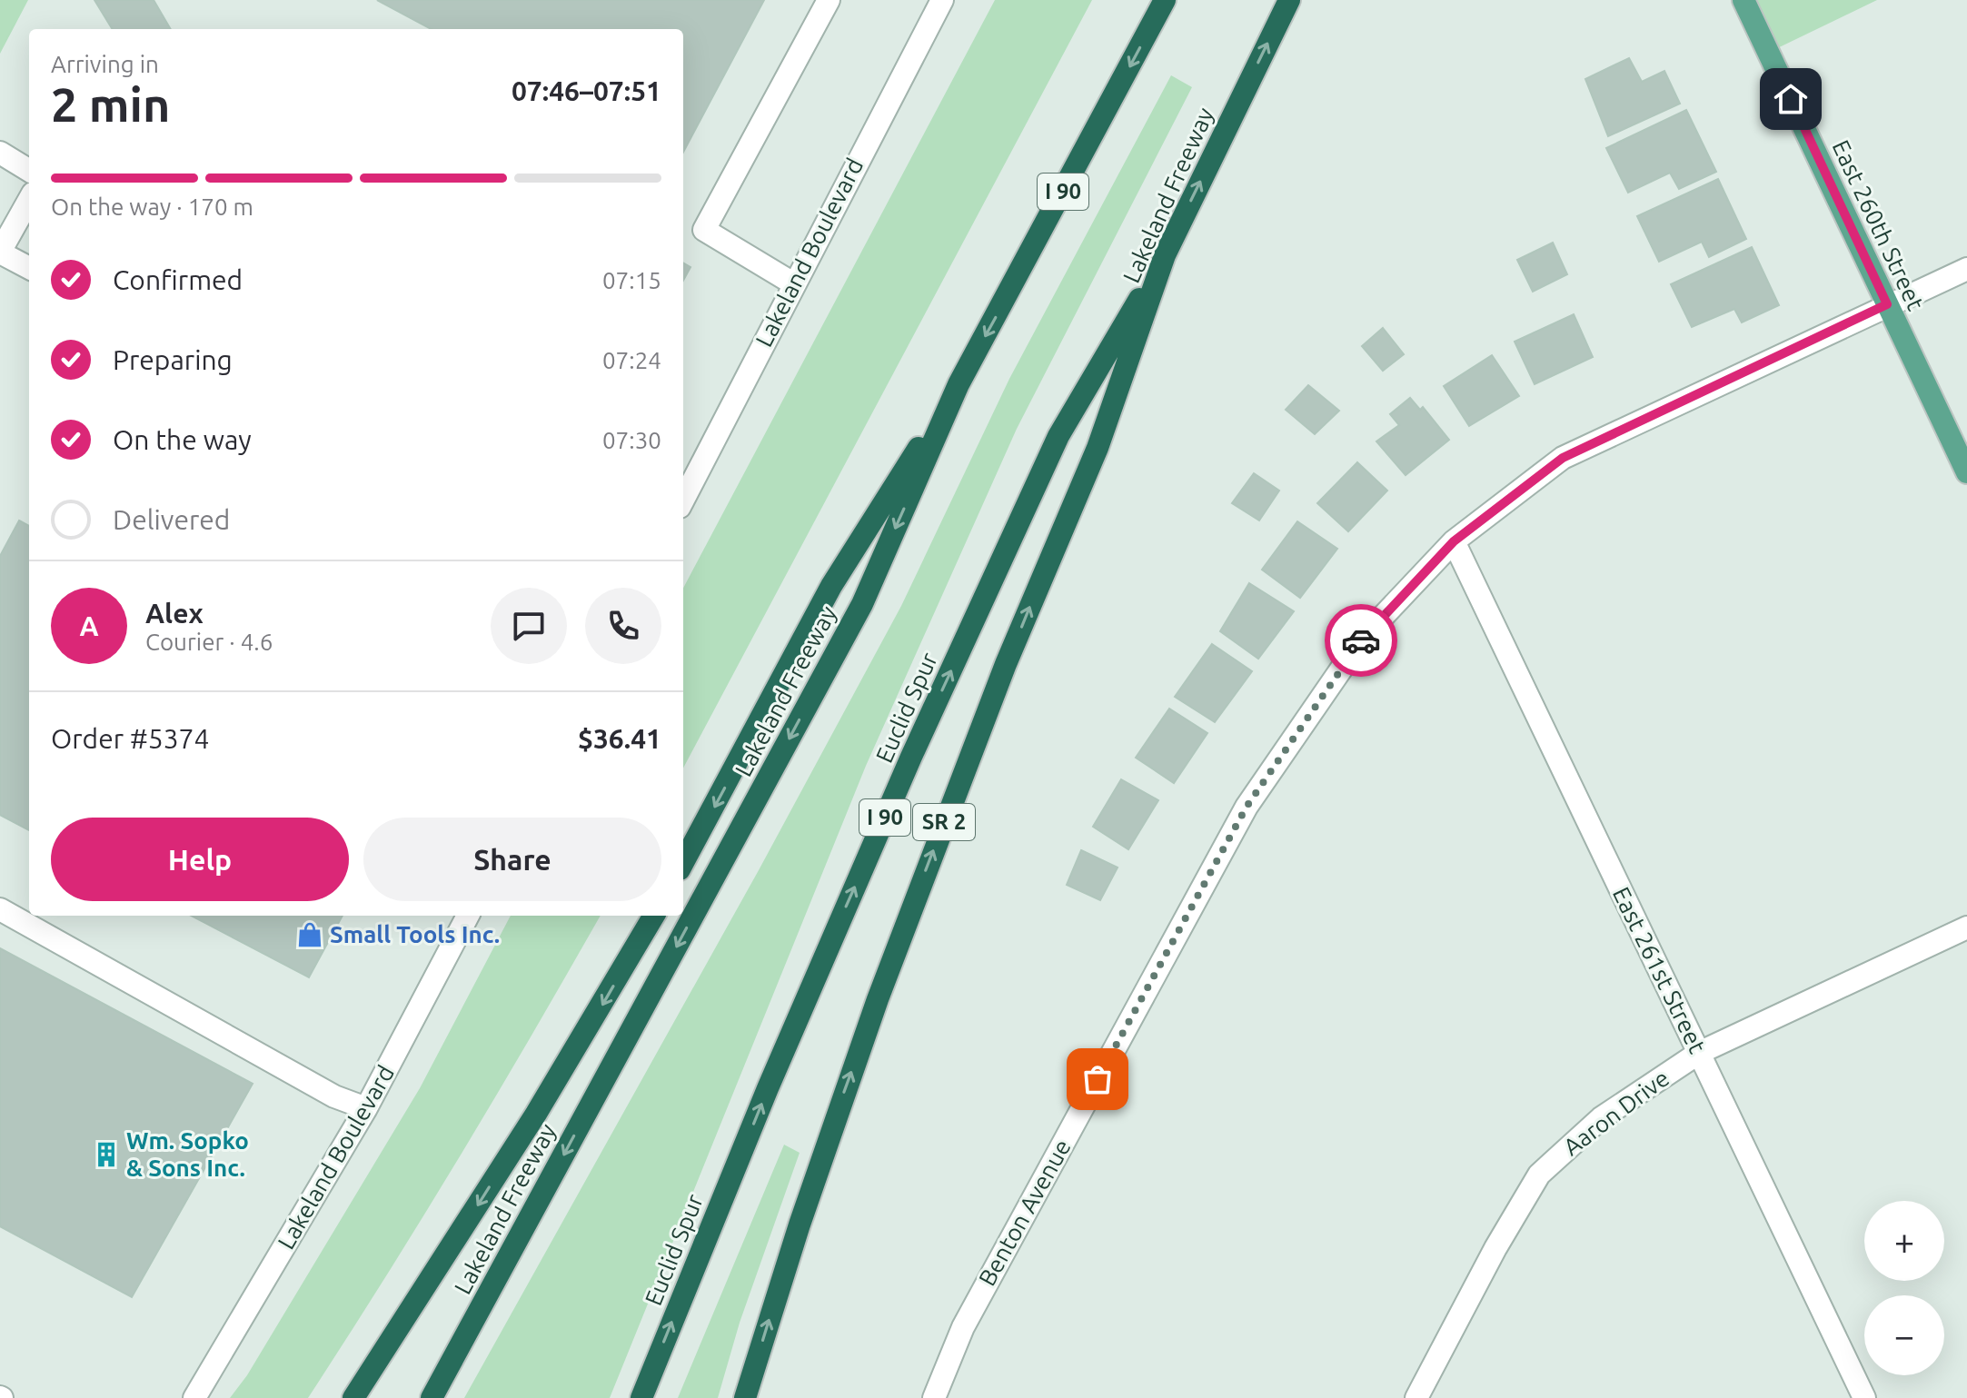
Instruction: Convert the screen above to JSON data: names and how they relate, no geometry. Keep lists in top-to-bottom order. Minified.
{"streets":{"highway":["I 90","Lakeland Freeway","Euclid Spur","SR 2"],"main road":["East 260th Street"],"street":["Lakeland Boulevard","East 261st Street","Aaron Drive","Benton Avenue"]},"crossings":[["I 90","Lakeland Freeway"],["Lakeland Freeway","Euclid Spur"],["East 260th Street","Benton Avenue"],["East 261st Street","Aaron Drive"],["East 261st Street","Benton Avenue"]],"places":{"shop":["Small Tools Inc."],"building":["Wm. Sopko & Sons Inc."]},"page":{"heading":["2 min","Arriving in","07:46–07:51"],"panel":["Alex","Courier · 4.6","Order #5374","$36.41"],"bar":"On the way · 170 m","list":[["Confirmed","07:15"],["Preparing","07:24"],["On the way","07:30"],"Delivered"],"round":"A","buttons":["Help","Share"],"map_buttons":["+","−"]}}
